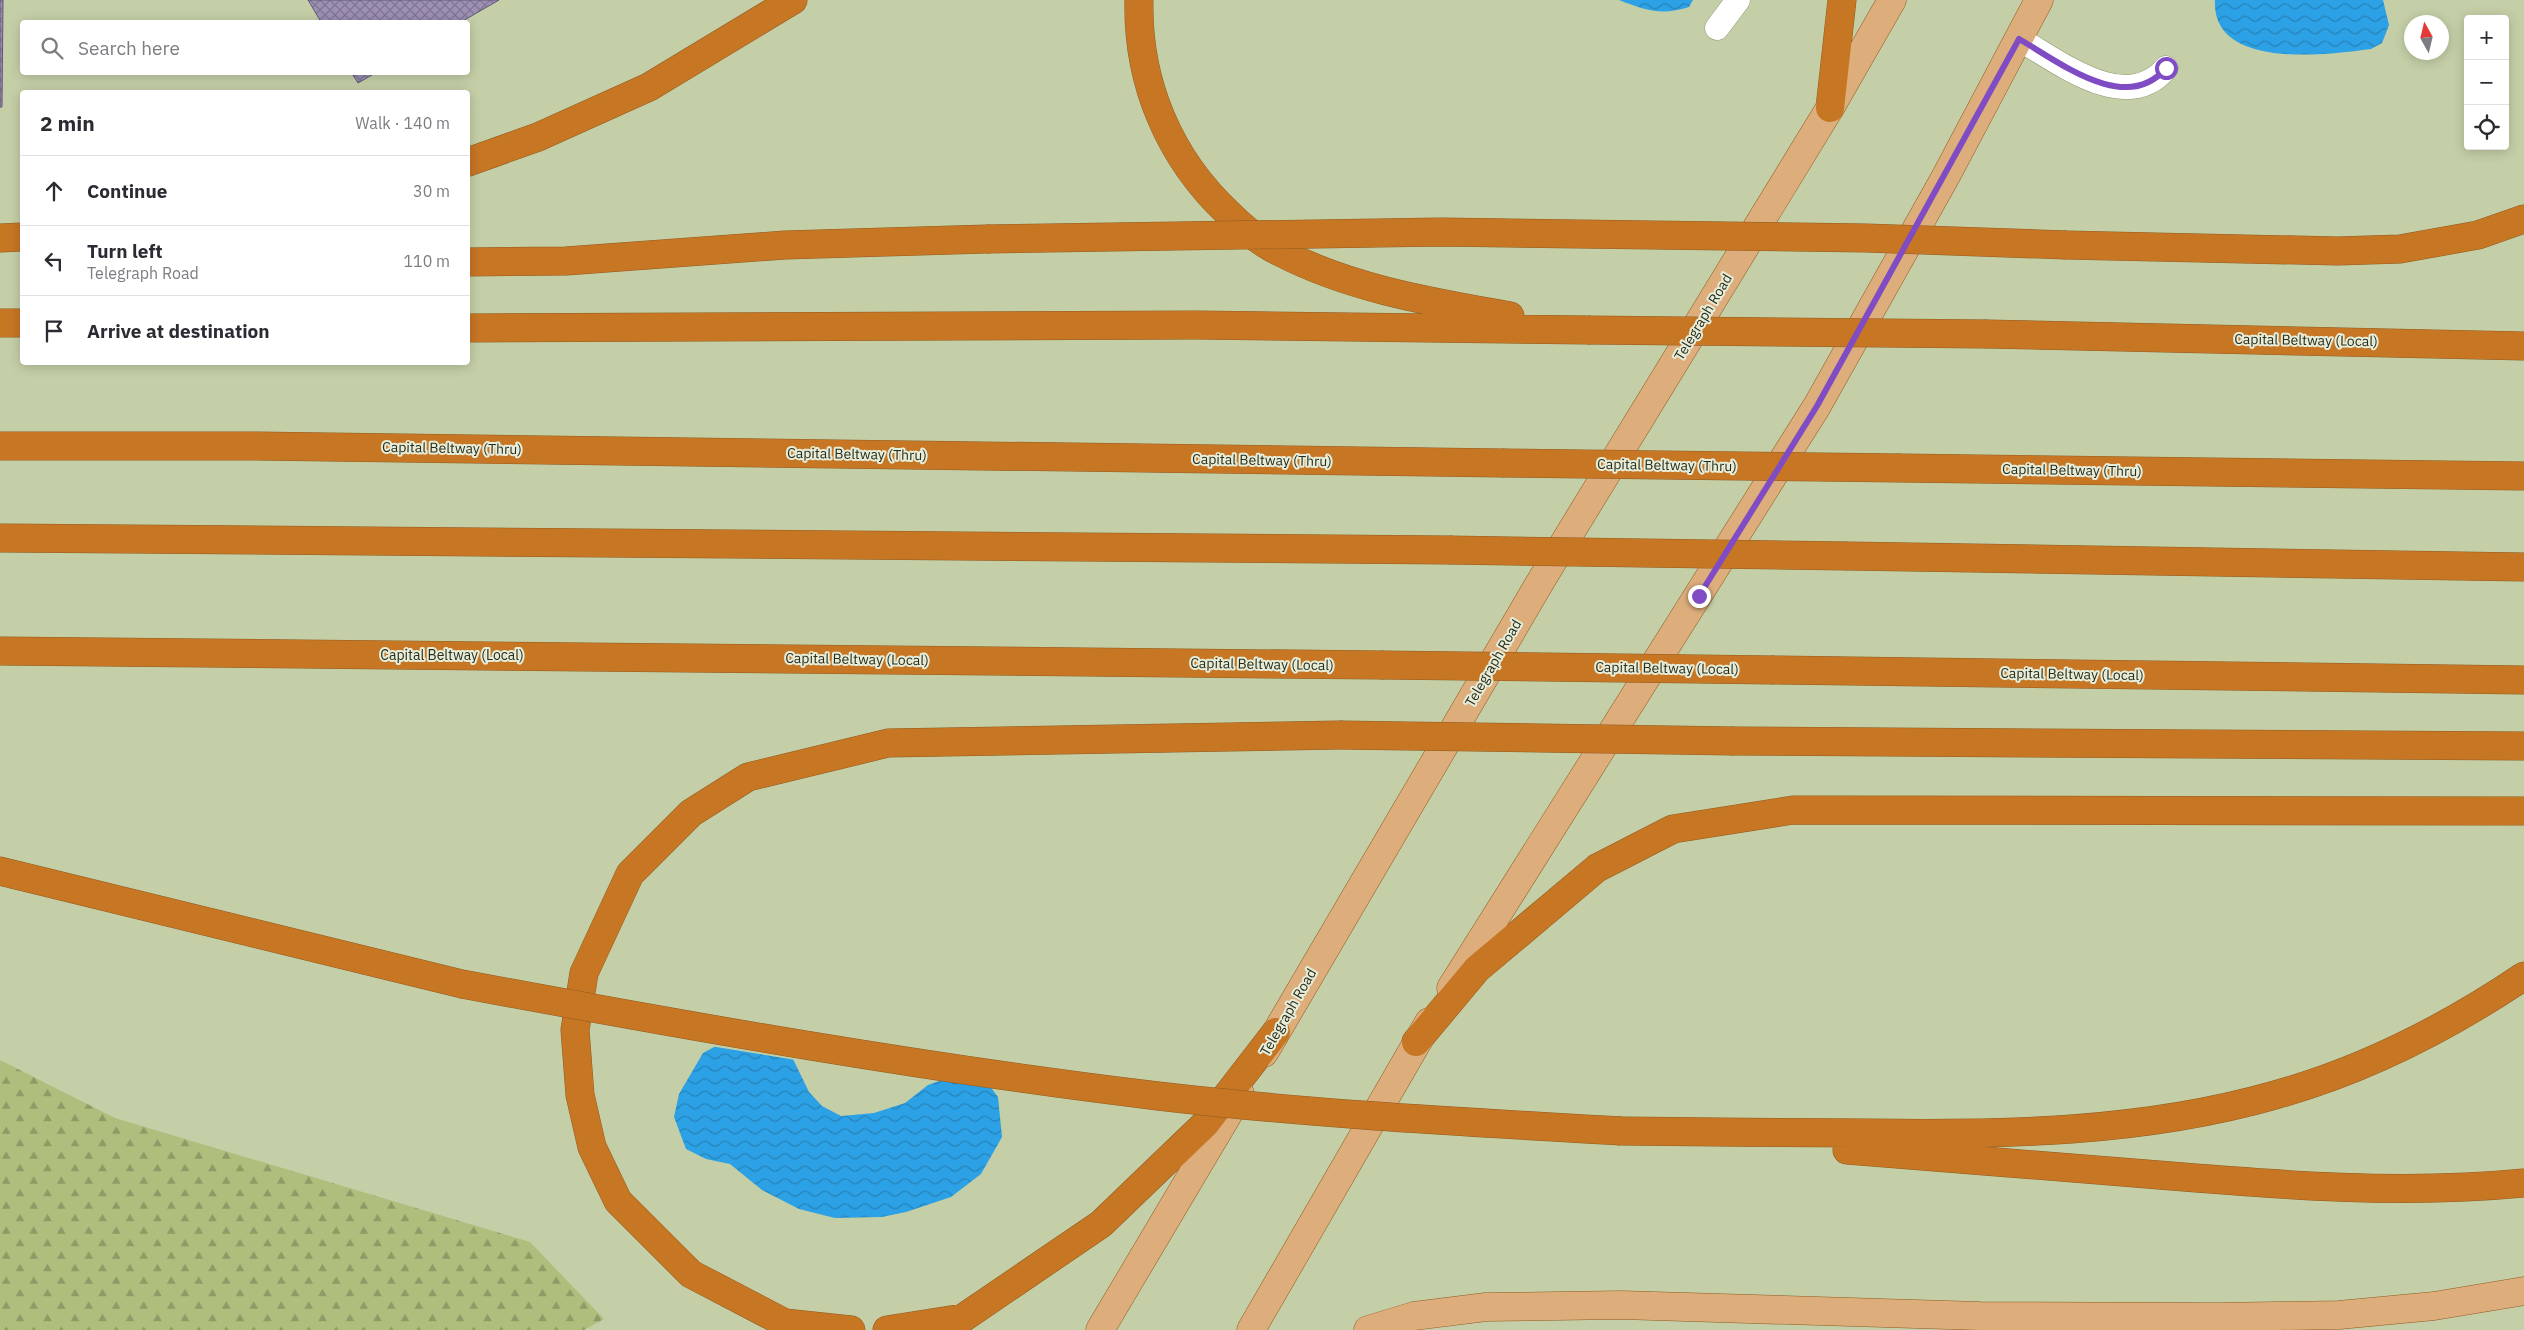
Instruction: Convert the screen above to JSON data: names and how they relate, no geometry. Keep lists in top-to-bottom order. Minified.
{"streets":{"highway":["Capital Beltway (Local)","Capital Beltway (Thru)"],"main road":["Telegraph Road"]},"north":"top","page":{"map_buttons":["+","−"],"search":"Search here","heading":["2 min","Walk · 140 m"],"list":[["Continue","30 m"],["Turn left","Telegraph Road","110 m"],"Arrive at destination"]}}
